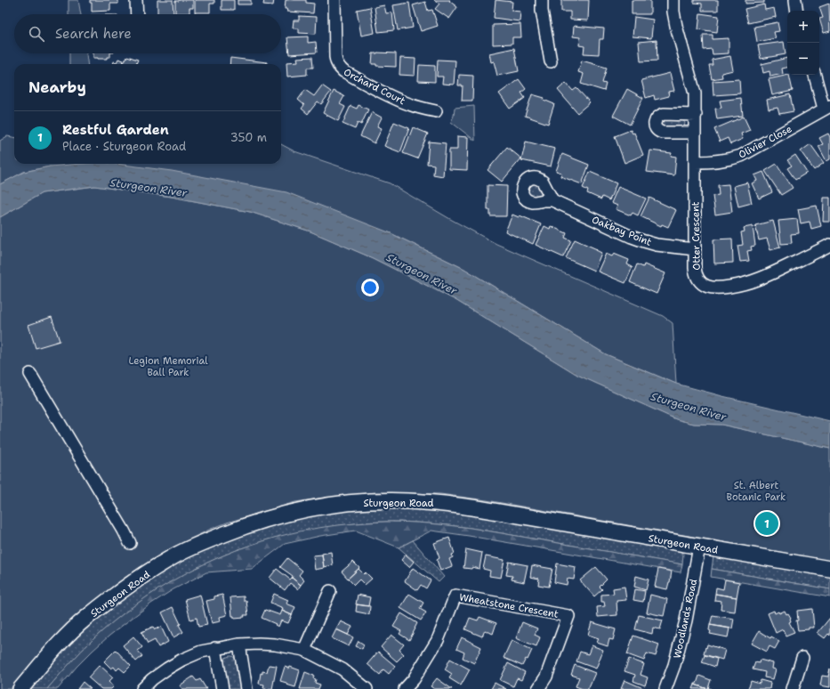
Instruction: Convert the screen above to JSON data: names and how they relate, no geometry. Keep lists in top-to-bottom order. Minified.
{"streets":{"main road":["Sturgeon Road"],"street":["Orchard Court","Olivier Close","Oakbay Point","Otter Crescent","Wheatstone Crescent","Woodlands Road"]},"crossings":[["Olivier Close","Otter Crescent"],["Oakbay Point","Otter Crescent"],["Sturgeon Road","Woodlands Road"]],"water":["Sturgeon River"],"parks":["Legion Memorial Ball Park","St. Albert Botanic Park"],"page":{"map_buttons":["+","−"],"search":"Search here","heading":"Nearby","list":[{"mark":"1","name":"Restful Garden","note":"Place · Sturgeon Road","value":"350 m"}],"pins":"1"}}
